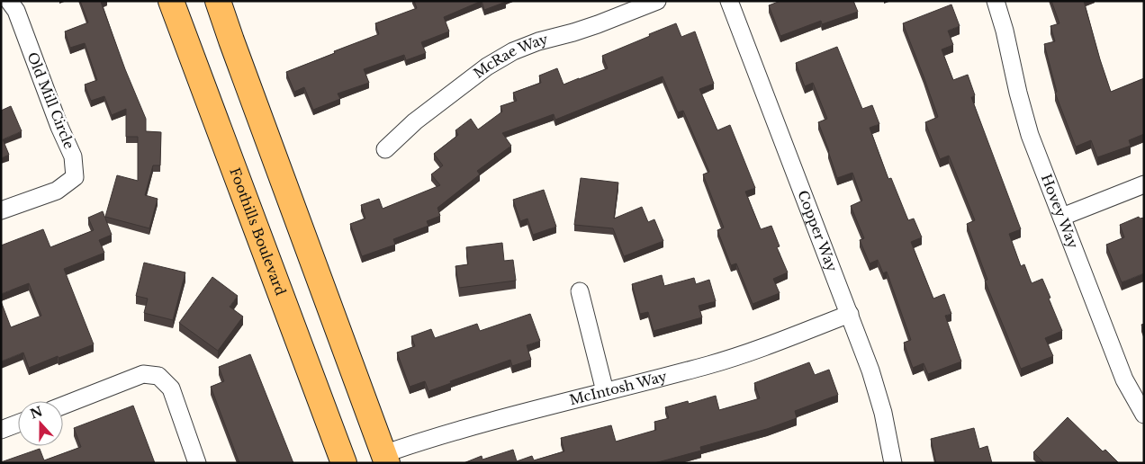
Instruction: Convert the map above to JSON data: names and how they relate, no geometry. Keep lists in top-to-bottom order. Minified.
{"streets":{"main road":["Foothills Boulevard"],"street":["McRae Way","Old Mill Circle","Hovey Way","Copper Way","McIntosh Way"]},"crossings":[["Copper Way","McIntosh Way"]],"north":"top"}
